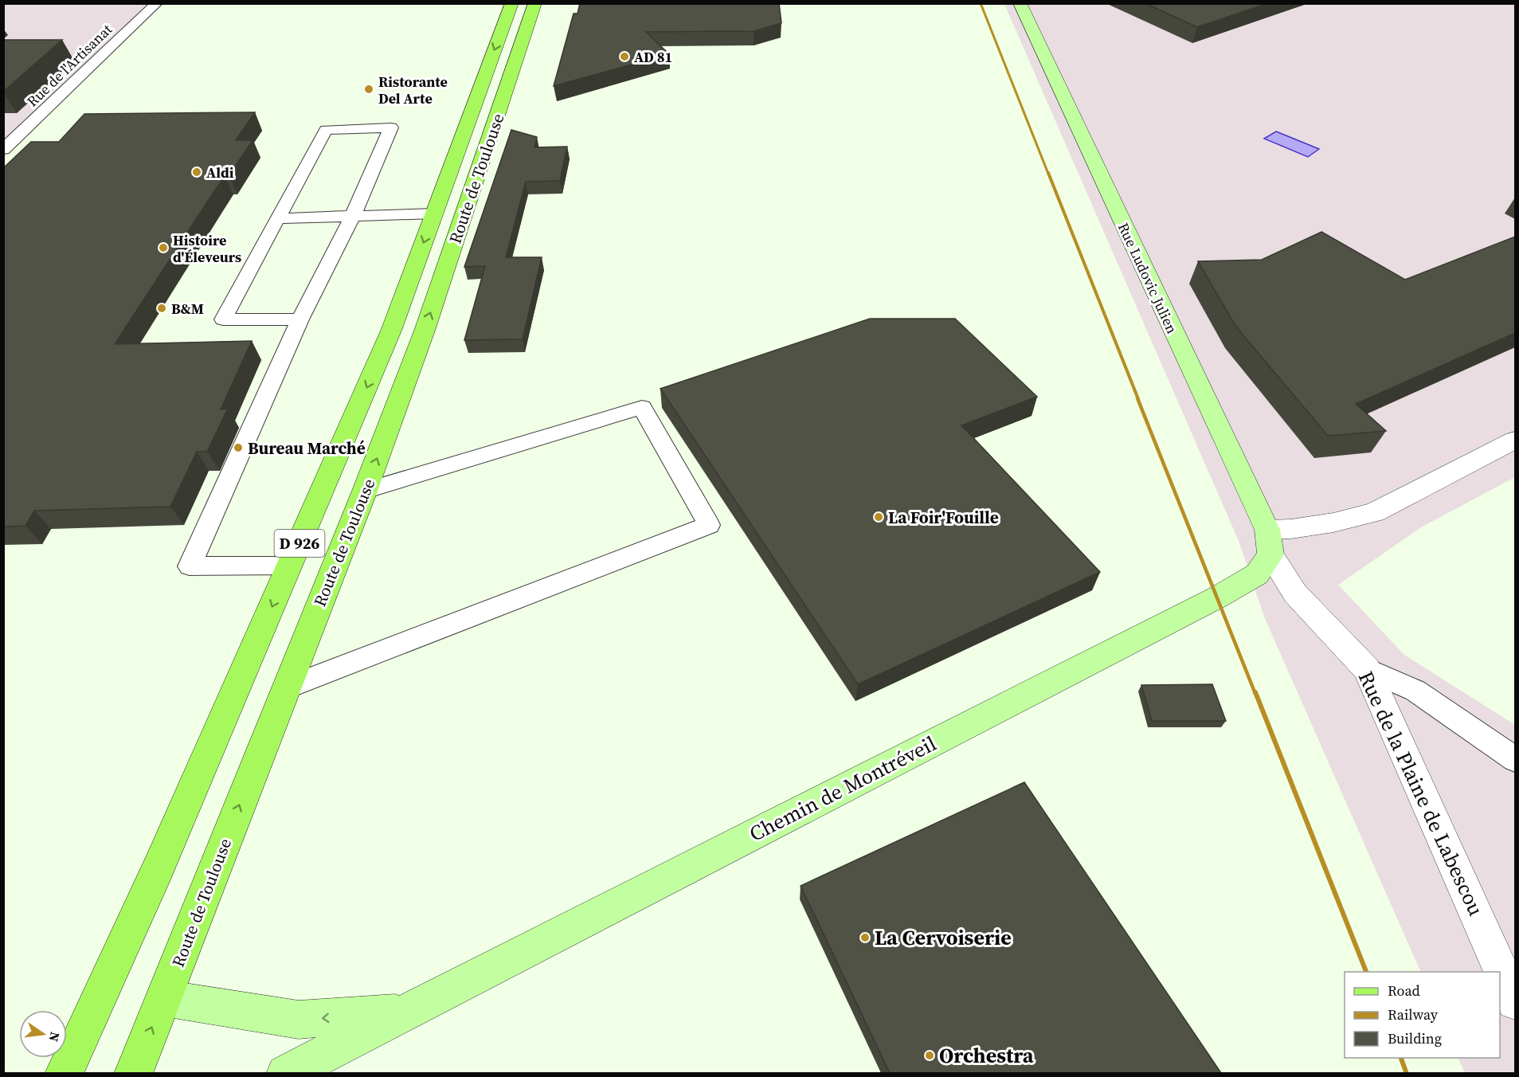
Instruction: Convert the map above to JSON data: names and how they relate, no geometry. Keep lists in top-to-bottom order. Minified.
{"streets":{"main road":["Route de Toulouse","Rue Ludovic Julien","D 926","Chemin de Montréveil"],"street":["Rue de la Plaine de Labescou"],"lane":["Rue de l'Artisanat"]},"crossings":[["Route de Toulouse","Chemin de Montréveil"],["Rue Ludovic Julien","Chemin de Montréveil"],["Rue Ludovic Julien","Rue de la Plaine de Labescou"],["Chemin de Montréveil","Rue de la Plaine de Labescou"]],"places":["AD 81","Ristorante Del Arte","Aldi","Histoire d'Éleveurs","B&M","Bureau Marché","La Foir'Fouille","La Cervoiserie","Orchestra"],"legend":["Road","Railway","Building"],"north":"right"}
